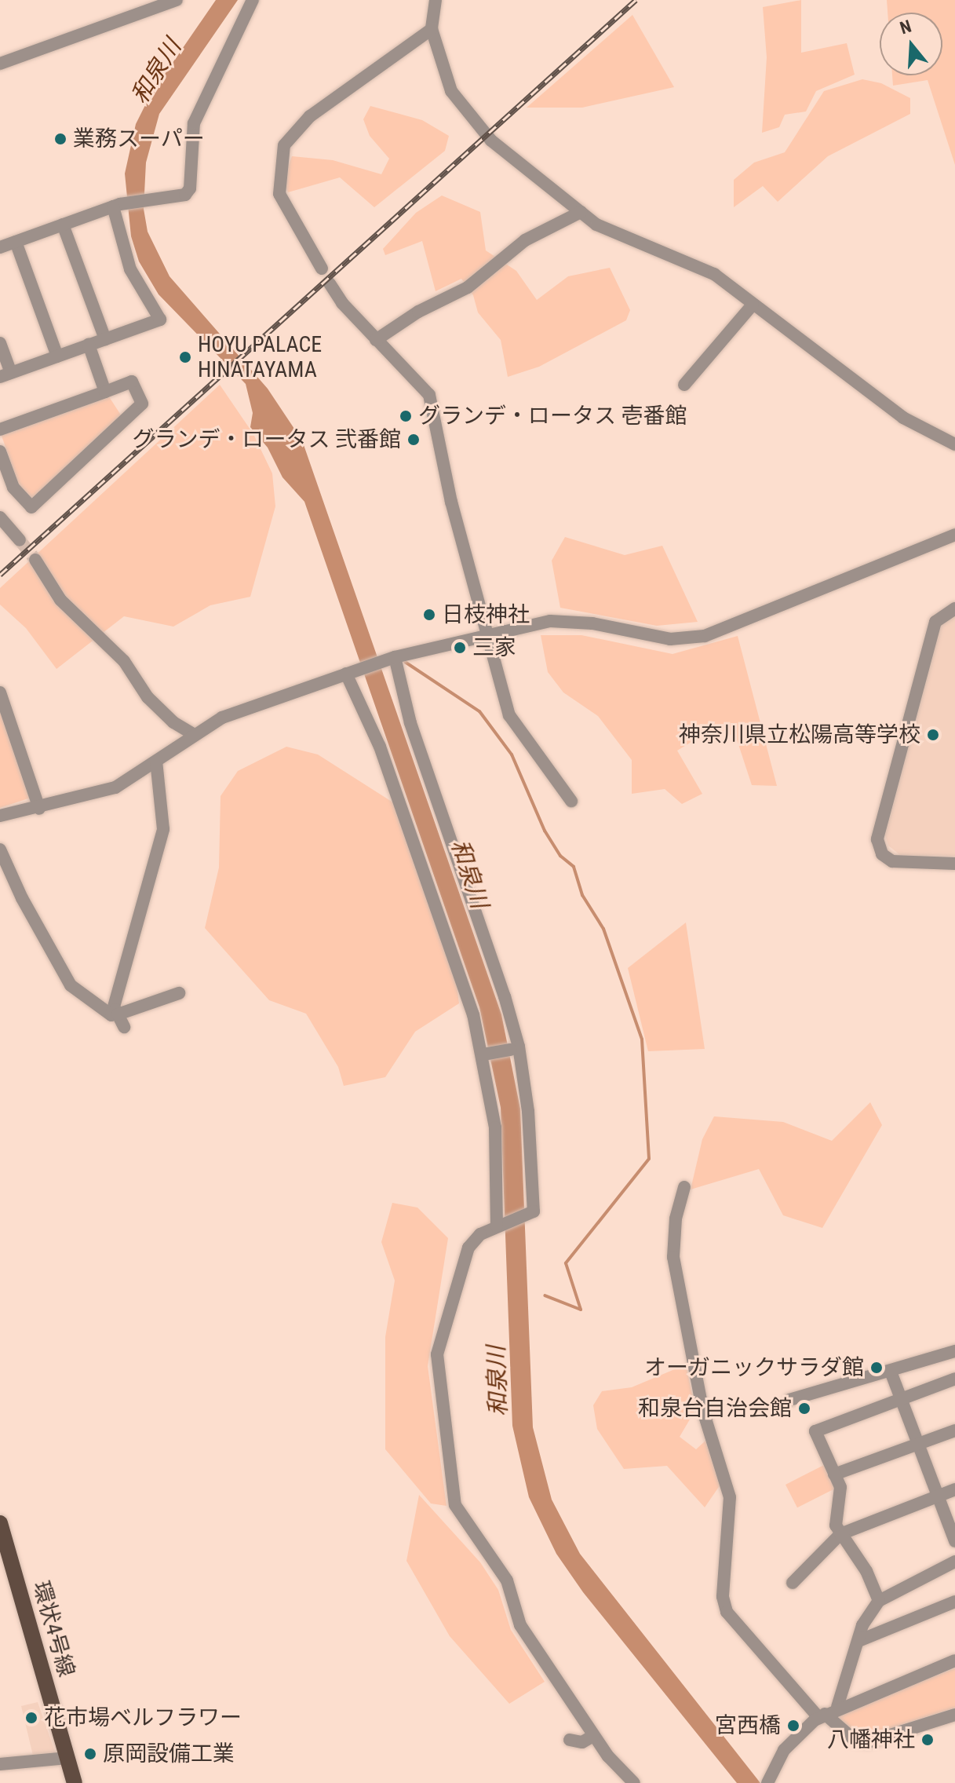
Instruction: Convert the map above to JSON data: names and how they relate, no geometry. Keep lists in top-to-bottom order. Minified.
{"streets":{"main road":["環状4号線"]},"water":["和泉川"],"places":["業務スーパー","HOYU PALACE HINATAYAMA","グランデ・ロータス 壱番館","グランデ・ロータス 弐番館","日枝神社","三家","神奈川県立松陽高等学校","オーガニックサラダ館","和泉台自治会館","花市場ベルフラワー","宮西橋","八幡神社","原岡設備工業"],"north":"top"}
